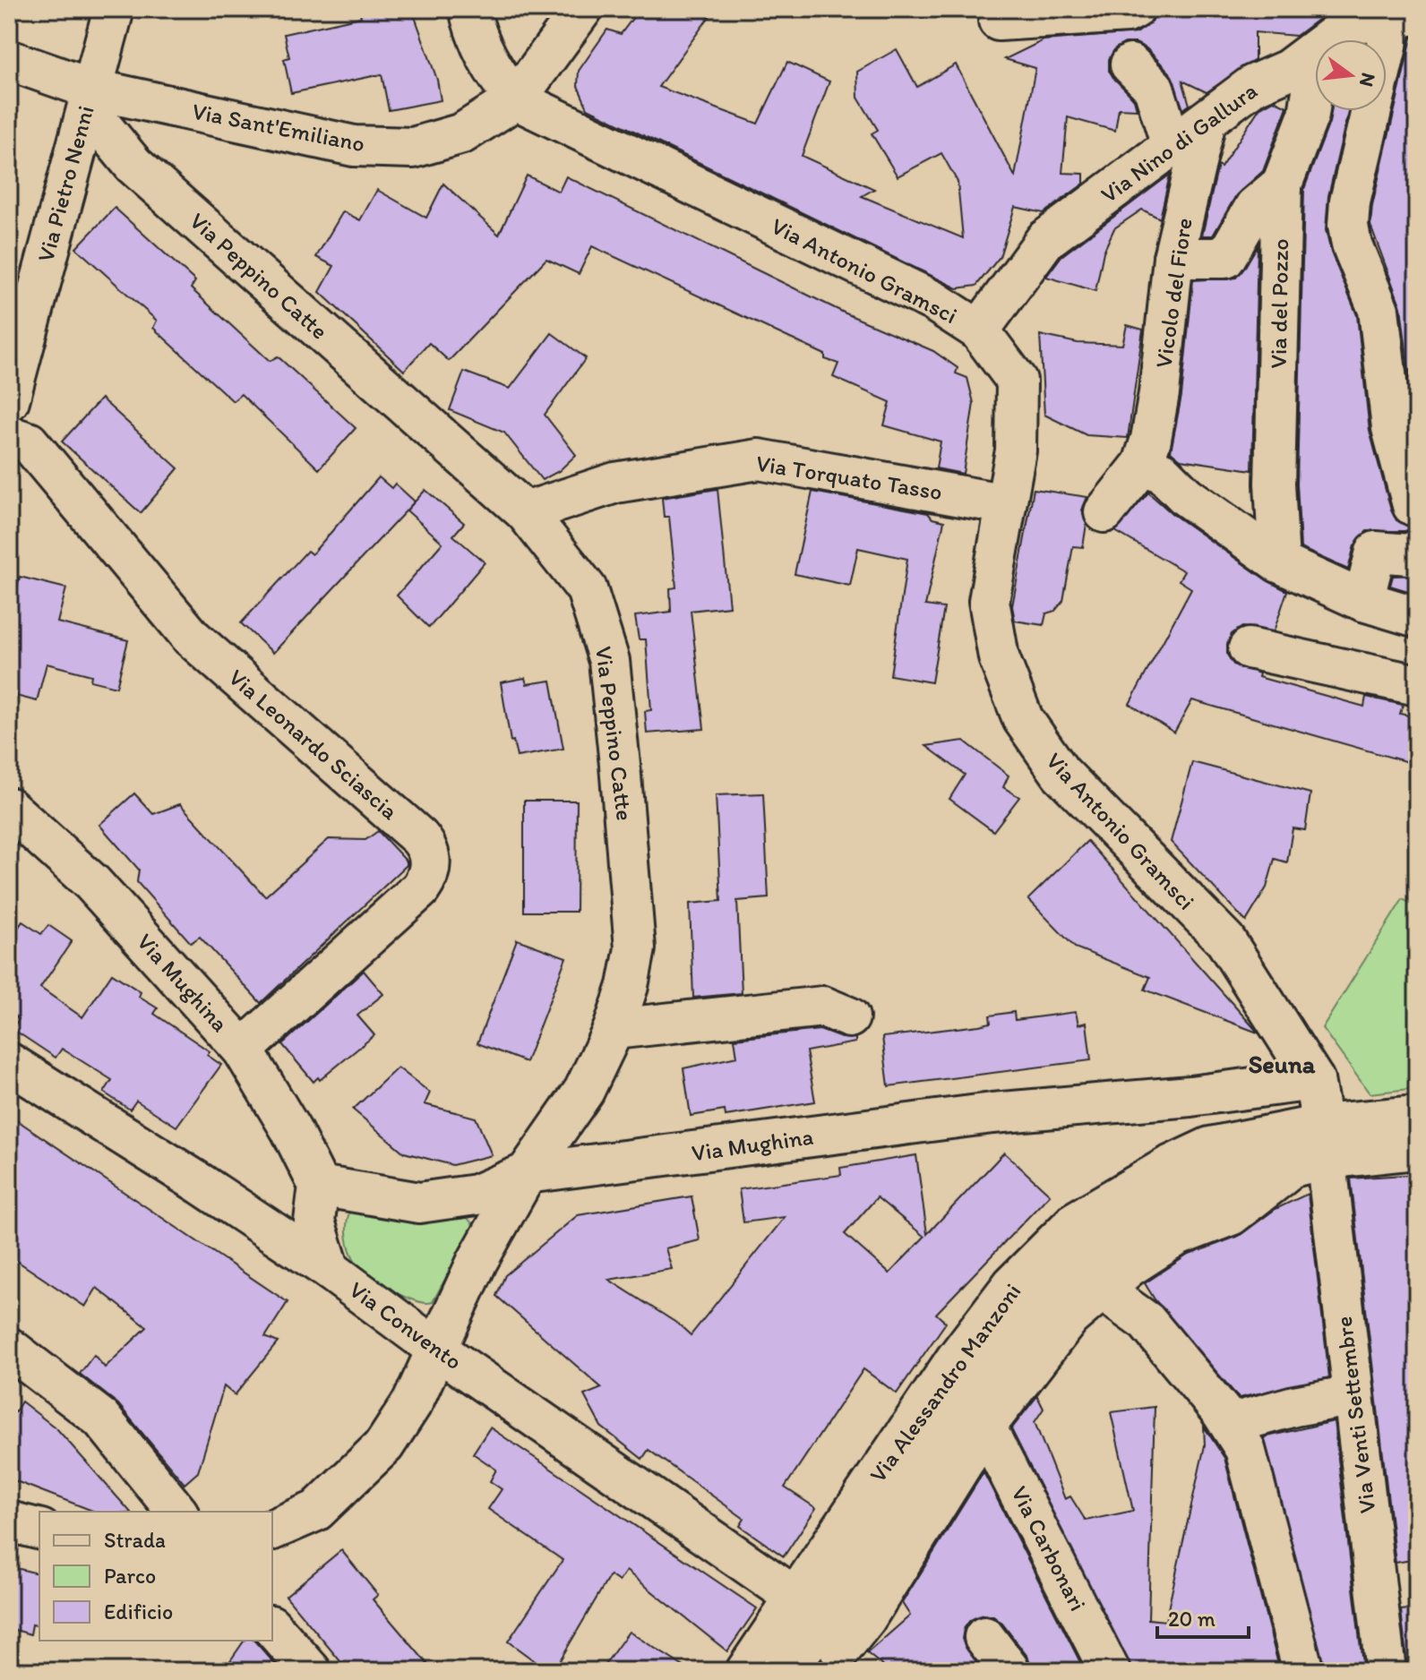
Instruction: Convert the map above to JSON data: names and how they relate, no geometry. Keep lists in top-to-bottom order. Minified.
{"streets":{"street":["Via Sant'Emiliano","Via Nino di Gallura","Via Pietro Nenni","Via Antonio Gramsci","Via Peppino Catte","Vicolo del Fiore","Via del Pozzo","Via Torquato Tasso","Via Leonardo Sciascia","Via Mughina","Via Convento","Via Alessandro Manzoni","Via Venti Settembre","Via Carbonari"]},"crossings":[["Via Sant'Emiliano","Via Pietro Nenni"],["Via Sant'Emiliano","Via Antonio Gramsci"],["Via Sant'Emiliano","Via Peppino Catte"],["Via Nino di Gallura","Via Antonio Gramsci"],["Via Nino di Gallura","Vicolo del Fiore"],["Via Pietro Nenni","Via Peppino Catte"],["Via Antonio Gramsci","Via Torquato Tasso"],["Via Antonio Gramsci","Via Mughina"],["Via Antonio Gramsci","Via Alessandro Manzoni"],["Via Antonio Gramsci","Via Venti Settembre"],["Via Peppino Catte","Via Torquato Tasso"],["Via Peppino Catte","Via Mughina"],["Via Peppino Catte","Via Convento"],["Via Leonardo Sciascia","Via Mughina"],["Via Convento","Via Alessandro Manzoni"],["Via Alessandro Manzoni","Via Venti Settembre"],["Via Alessandro Manzoni","Via Carbonari"]],"districts":["Seuna"],"legend":["Strada","Parco","Edificio"],"scale_bar":"20 m","north":"right"}
